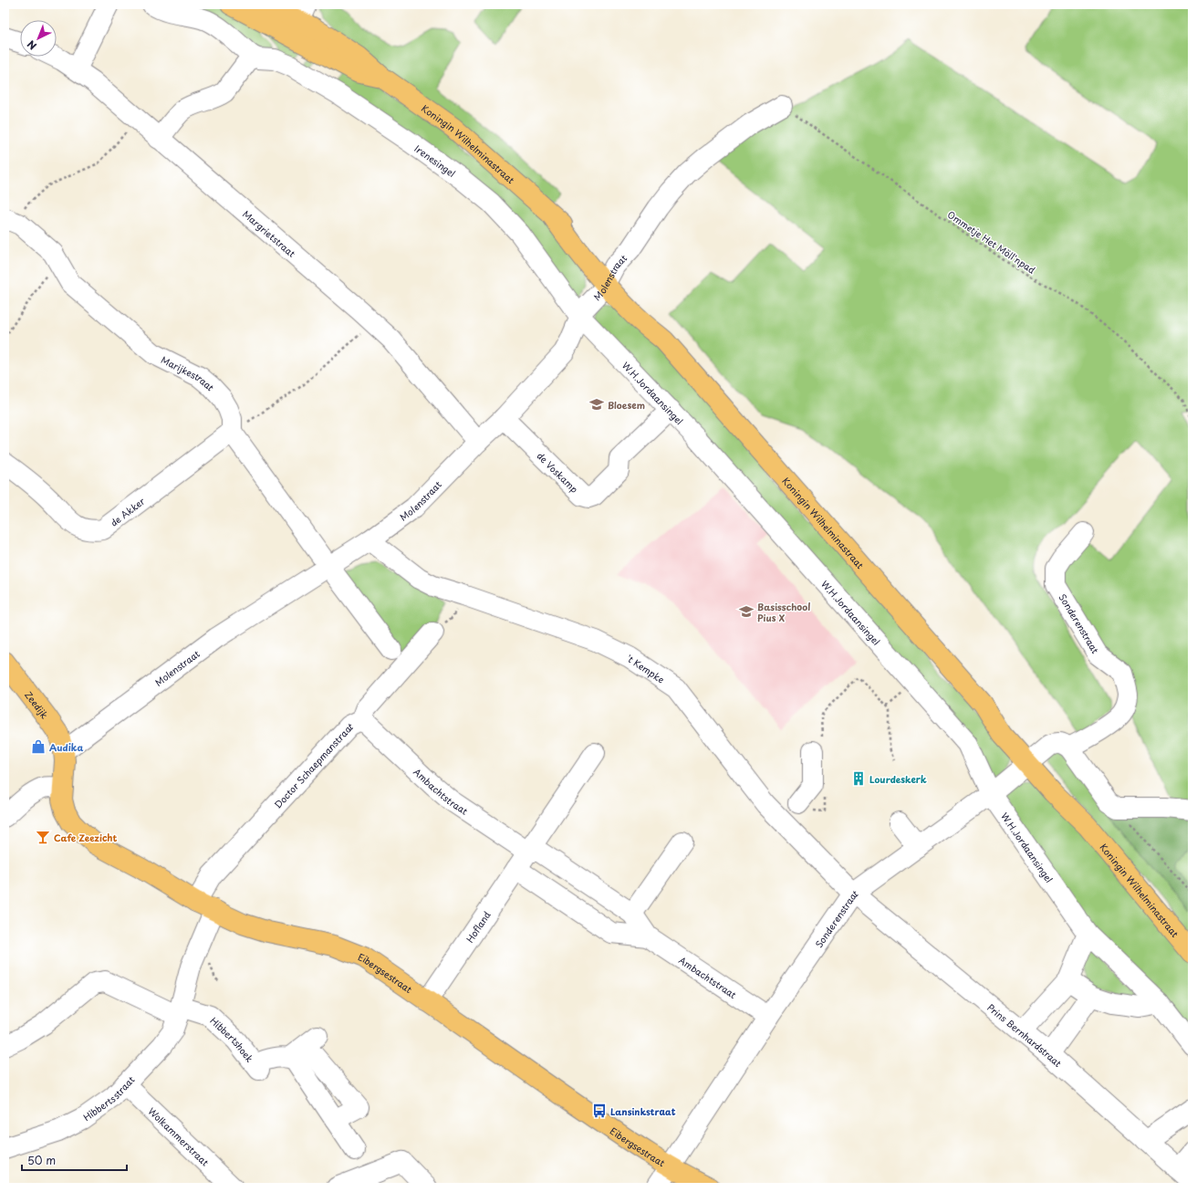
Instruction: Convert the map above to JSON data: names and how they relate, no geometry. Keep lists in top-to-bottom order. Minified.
{"streets":{"main road":["Koningin Wilhelminastraat","Zeedijk","Eibergsestraat"],"street":["Irenesingel","Margrietstraat","Molenstraat","Marijkestraat","W.H.Jordaansingel","de Voskamp","de Akker","Sonderenstraat","'t Kempke","Doctor Schaepmanstraat","Ambachtstraat","Hofland","Prins Bernhardstraat","Hibbertshoek","Hibbertsstraat","Wolkammerstraat"],"path":["Ommetje Het Möll'npad"]},"crossings":[["Koningin Wilhelminastraat","Molenstraat"],["Koningin Wilhelminastraat","Sonderenstraat"],["Irenesingel","Molenstraat"],["Irenesingel","W.H.Jordaansingel"],["Margrietstraat","Molenstraat"],["Ommetje Het Möll'npad","Molenstraat"],["Molenstraat","Marijkestraat"],["Molenstraat","W.H.Jordaansingel"],["Molenstraat","de Voskamp"],["Molenstraat","'t Kempke"],["Molenstraat","Zeedijk"],["Marijkestraat","de Akker"],["W.H.Jordaansingel","de Voskamp"],["W.H.Jordaansingel","Sonderenstraat"],["Sonderenstraat","'t Kempke"],["Sonderenstraat","Ambachtstraat"],["Sonderenstraat","Eibergsestraat"],["Sonderenstraat","Prins Bernhardstraat"],["'t Kempke","Prins Bernhardstraat"],["Doctor Schaepmanstraat","Ambachtstraat"],["Doctor Schaepmanstraat","Eibergsestraat"],["Ambachtstraat","Hofland"],["Hofland","Eibergsestraat"],["Eibergsestraat","Hibbertsstraat"],["Hibbertshoek","Hibbertsstraat"],["Hibbertsstraat","Wolkammerstraat"]],"places":{"school or university":["Bloesem","Basisschool Pius X"],"shop":["Audika"],"building":["Lourdeskerk"],"bar":["Cafe Zeezicht"],"bus stop":["Lansinkstraat"]},"scale_bar":"50 m","north":"bottom left"}
